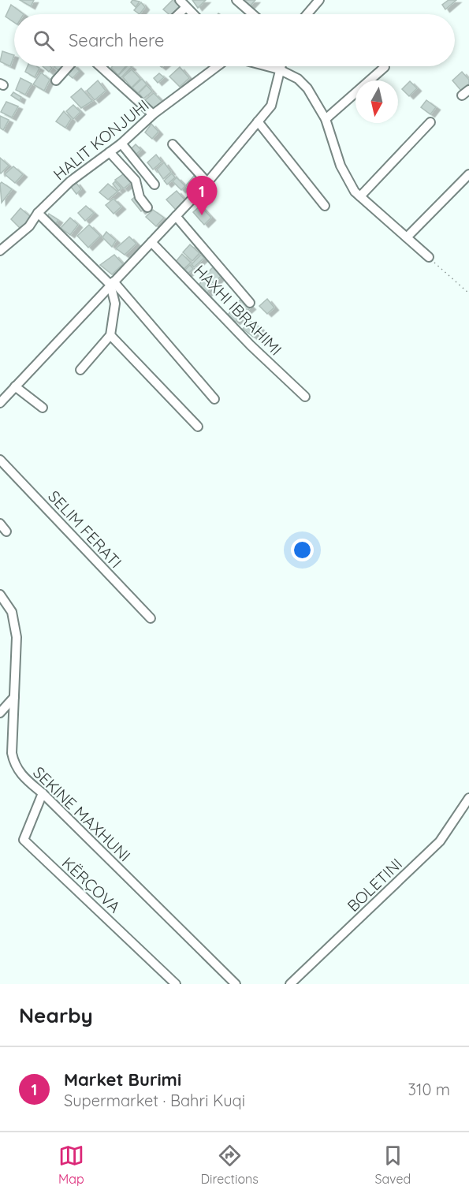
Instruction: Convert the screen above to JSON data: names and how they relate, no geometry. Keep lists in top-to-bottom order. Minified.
{"streets":{"street":["HALIT KONJUHI","HAXHI IBRAHIMI","SELIM FERATI","SEKINE MAXHUNI","KËRÇOVA","BOLETINI"]},"crossings":[["SEKINE MAXHUNI","KËRÇOVA"]],"north":"bottom","page":{"search":"Search here","pins":"1","heading":"Nearby","list":[{"mark":"1","name":"Market Burimi","note":"Supermarket · Bahri Kuqi","value":"310 m"}],"nav":["Map","Directions","Saved"]}}
